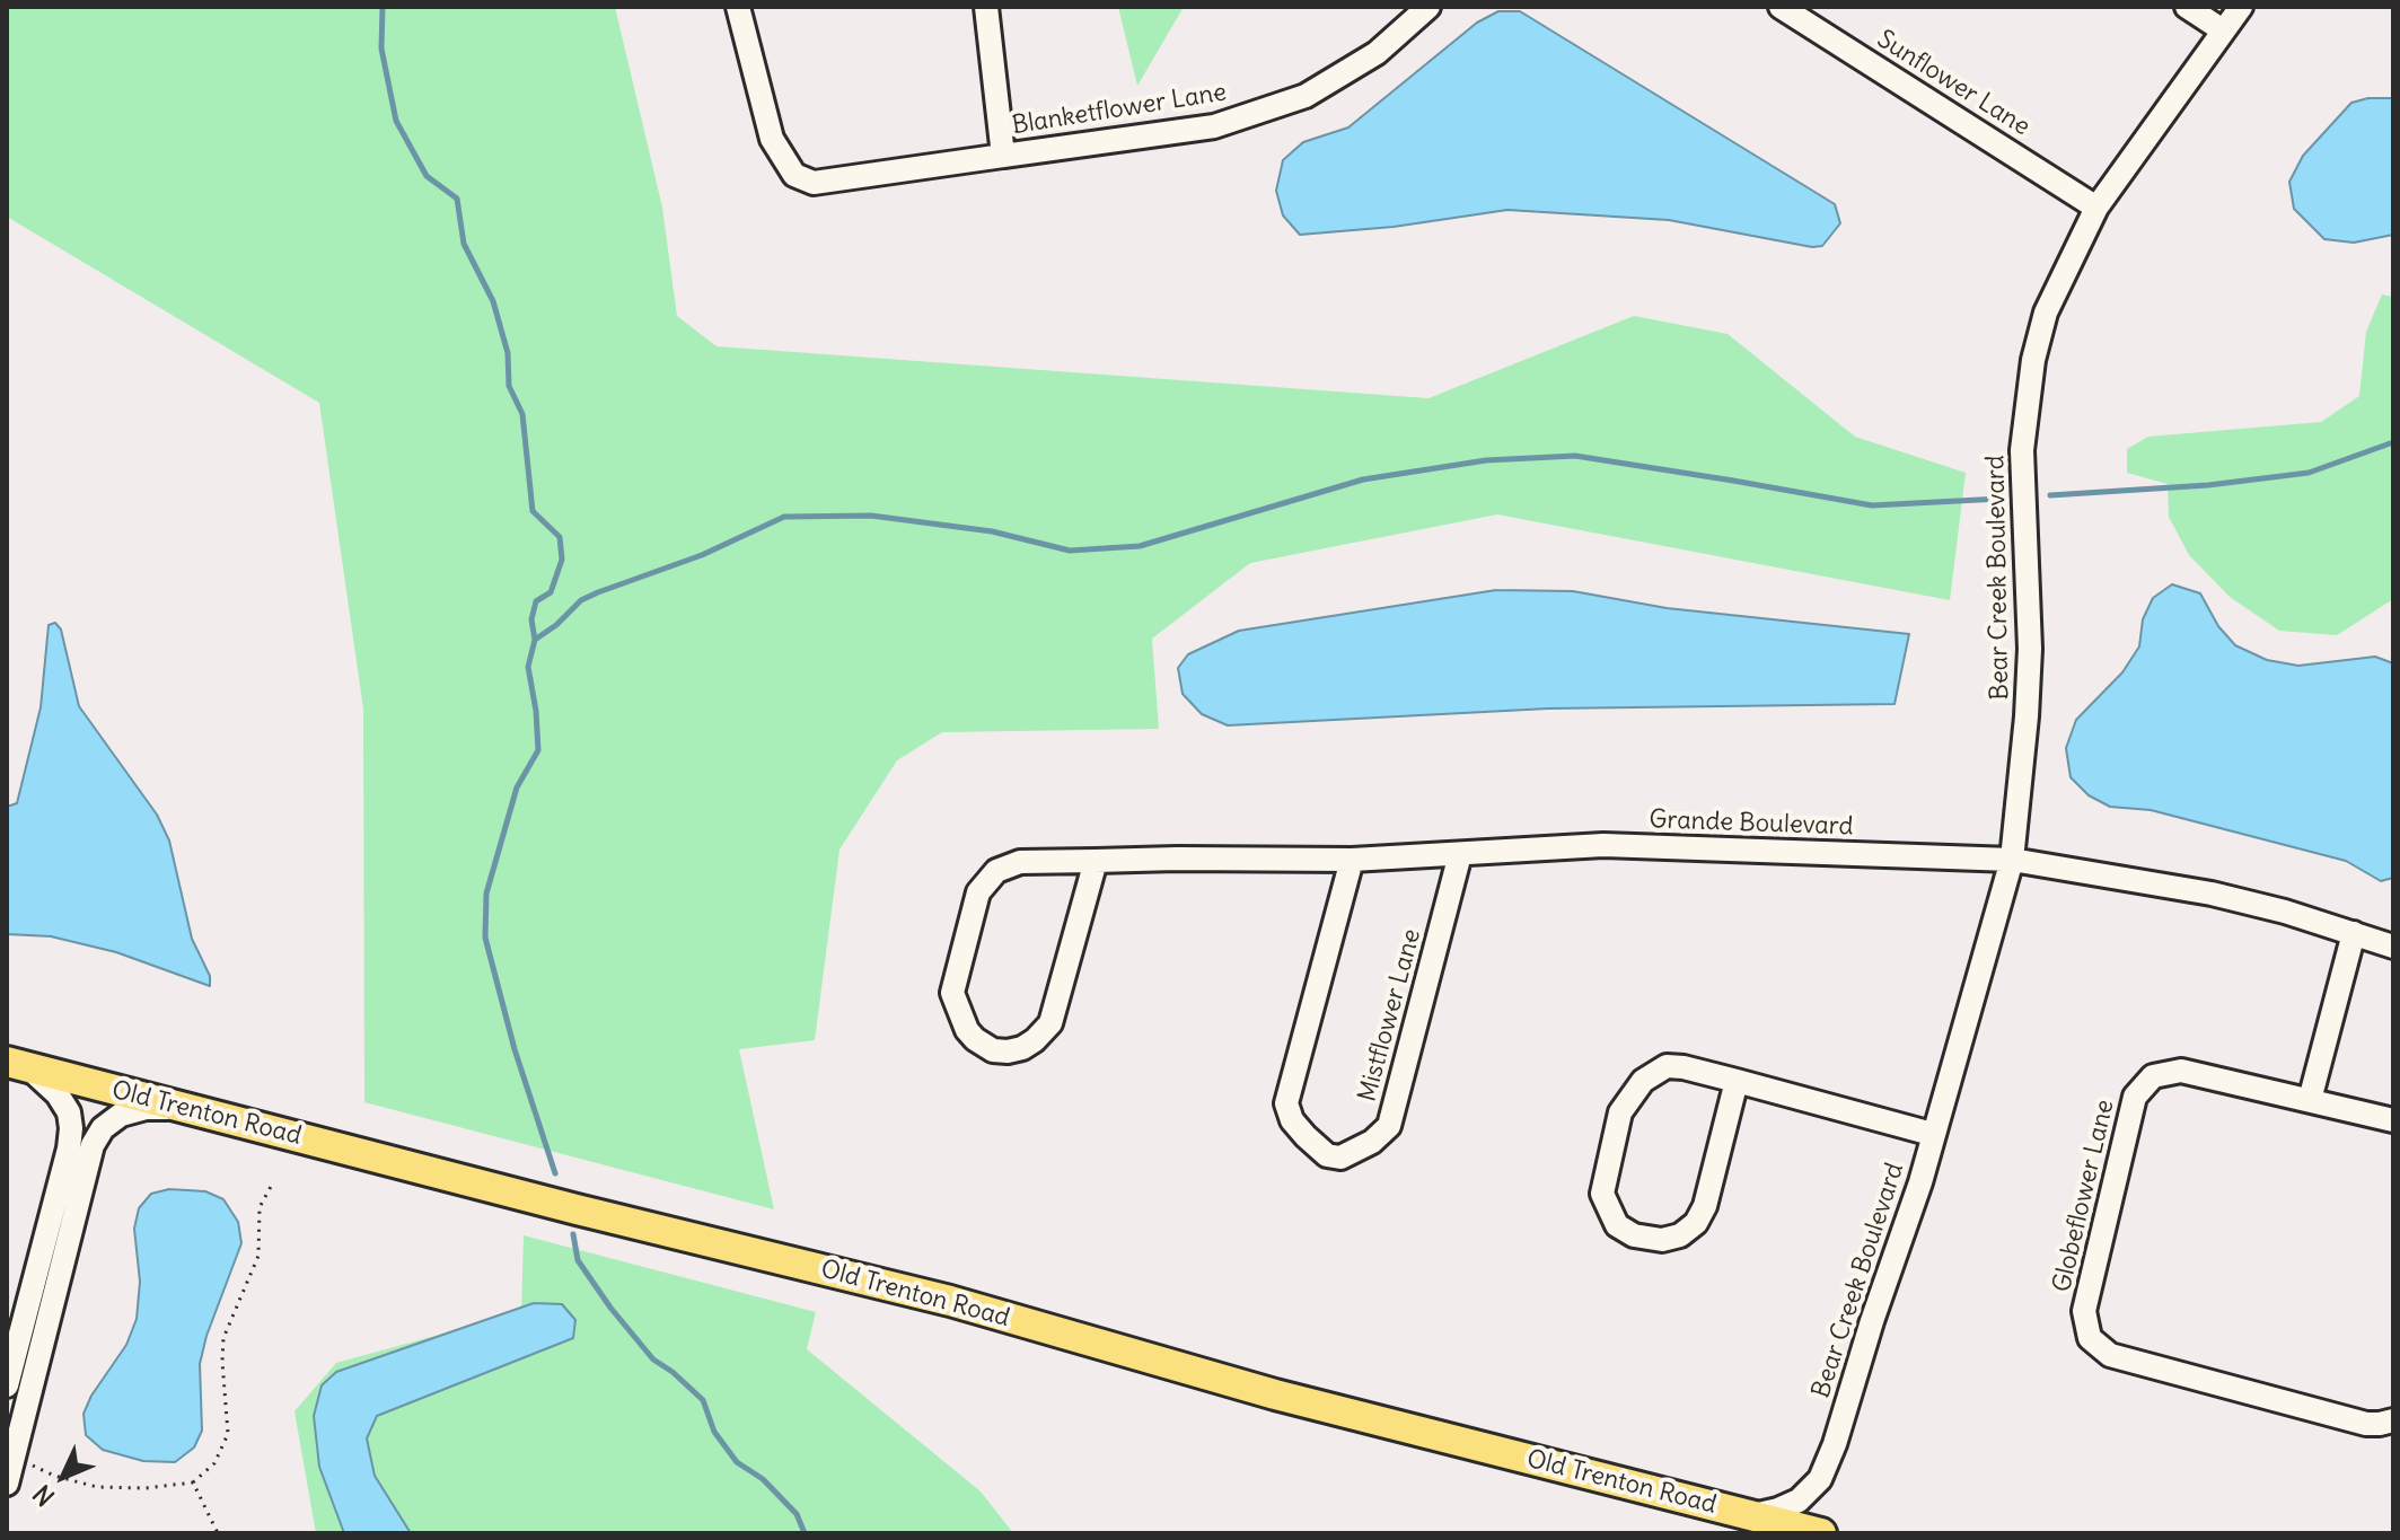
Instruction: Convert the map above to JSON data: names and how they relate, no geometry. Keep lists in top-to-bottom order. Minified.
{"streets":{"main road":["Old Trenton Road"],"street":["Sunflower Lane","Blanketflower Lane","Bear Creek Boulevard","Grande Boulevard","Mistflower Lane","Globeflower Lane"]},"crossings":[["Sunflower Lane","Bear Creek Boulevard"],["Bear Creek Boulevard","Grande Boulevard"],["Bear Creek Boulevard","Old Trenton Road"],["Grande Boulevard","Mistflower Lane"]],"north":"bottom left"}
